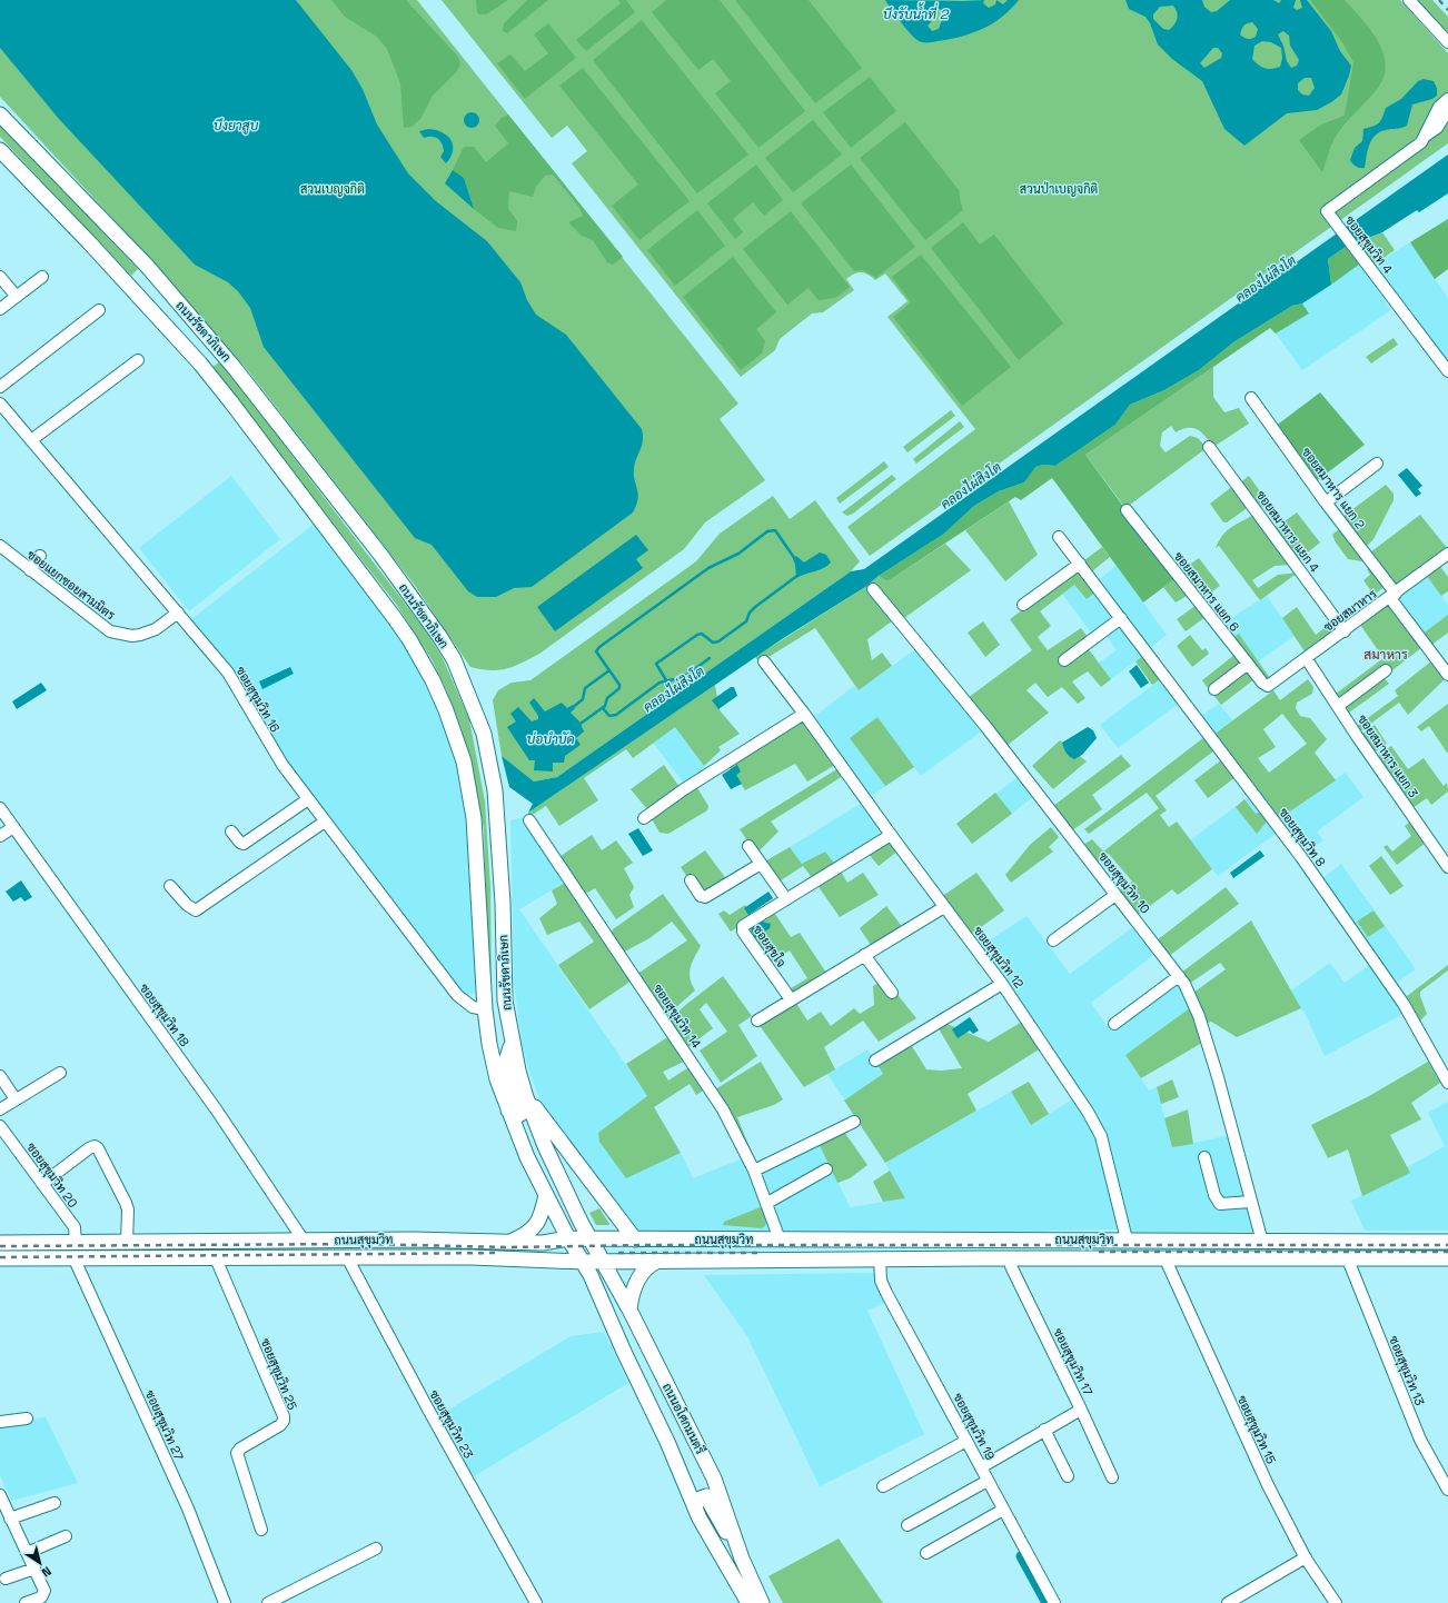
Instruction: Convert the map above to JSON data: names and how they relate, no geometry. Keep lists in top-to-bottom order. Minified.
{"streets":{"main road":["ถนนรัชดาภิเษก","ถนนสุขุมวิท","ถนนอโศกมนตรี"],"street":["ซอยสุขุมวิท 4","ซอยสมาหาร แยก 2","ซอยสมาหาร แยก 4","ซอยแยกซอยสามมิตร","ซอยสมาหาร แยก 6","ซอยสมาหาร","ซอยสุขุมวิท 16","ซอยสมาหาร แยก 3","ซอยสุขุมวิท 8","ซอยสุขุมวิท 10","ซอยสุขใจ","ซอยสุขุมวิท 12","ซอยสุขุมวิท 18","ซอยสุขุมวิท 14","ซอยสุขุมวิท 20","ซอยสุขุมวิท 17","ซอยสุขุมวิท 13","ซอยสุขุมวิท 25","ซอยสุขุมวิท 23","ซอยสุขุมวิท 27","ซอยสุขุมวิท 19","ซอยสุขุมวิท 15"]},"crossings":[["ถนนรัชดาภิเษก","ซอยสุขุมวิท 16"],["ถนนรัชดาภิเษก","ถนนสุขุมวิท"],["ถนนรัชดาภิเษก","ถนนอโศกมนตรี"],["ซอยสมาหาร แยก 2","ซอยสมาหาร"],["ซอยสมาหาร แยก 4","ซอยสมาหาร"],["ซอยแยกซอยสามมิตร","ซอยสุขุมวิท 16"],["ซอยสมาหาร แยก 6","ซอยสมาหาร"],["ซอยสมาหาร","ซอยสมาหาร แยก 3"],["ซอยสุขุมวิท 10","ถนนสุขุมวิท"],["ซอยสุขใจ","ซอยสุขุมวิท 12"],["ซอยสุขุมวิท 12","ถนนสุขุมวิท"],["ซอยสุขุมวิท 18","ถนนสุขุมวิท"],["ซอยสุขุมวิท 14","ถนนสุขุมวิท"],["ซอยสุขุมวิท 20","ถนนสุขุมวิท"],["ถนนสุขุมวิท","ซอยสุขุมวิท 17"],["ถนนสุขุมวิท","ซอยสุขุมวิท 13"],["ถนนสุขุมวิท","ซอยสุขุมวิท 25"],["ถนนสุขุมวิท","ถนนอโศกมนตรี"],["ถนนสุขุมวิท","ซอยสุขุมวิท 23"],["ถนนสุขุมวิท","ซอยสุขุมวิท 27"],["ถนนสุขุมวิท","ซอยสุขุมวิท 19"],["ถนนสุขุมวิท","ซอยสุขุมวิท 15"]],"districts":["สมาหาร"],"water":["บึงรับน้ำที่ 2","บึงยาสูบ","คลองไผ่สิงโต","บ่อบำบัด"],"parks":["สวนเบญจกิติ","สวนป่าเบญจกิติ"],"north":"bottom right"}
